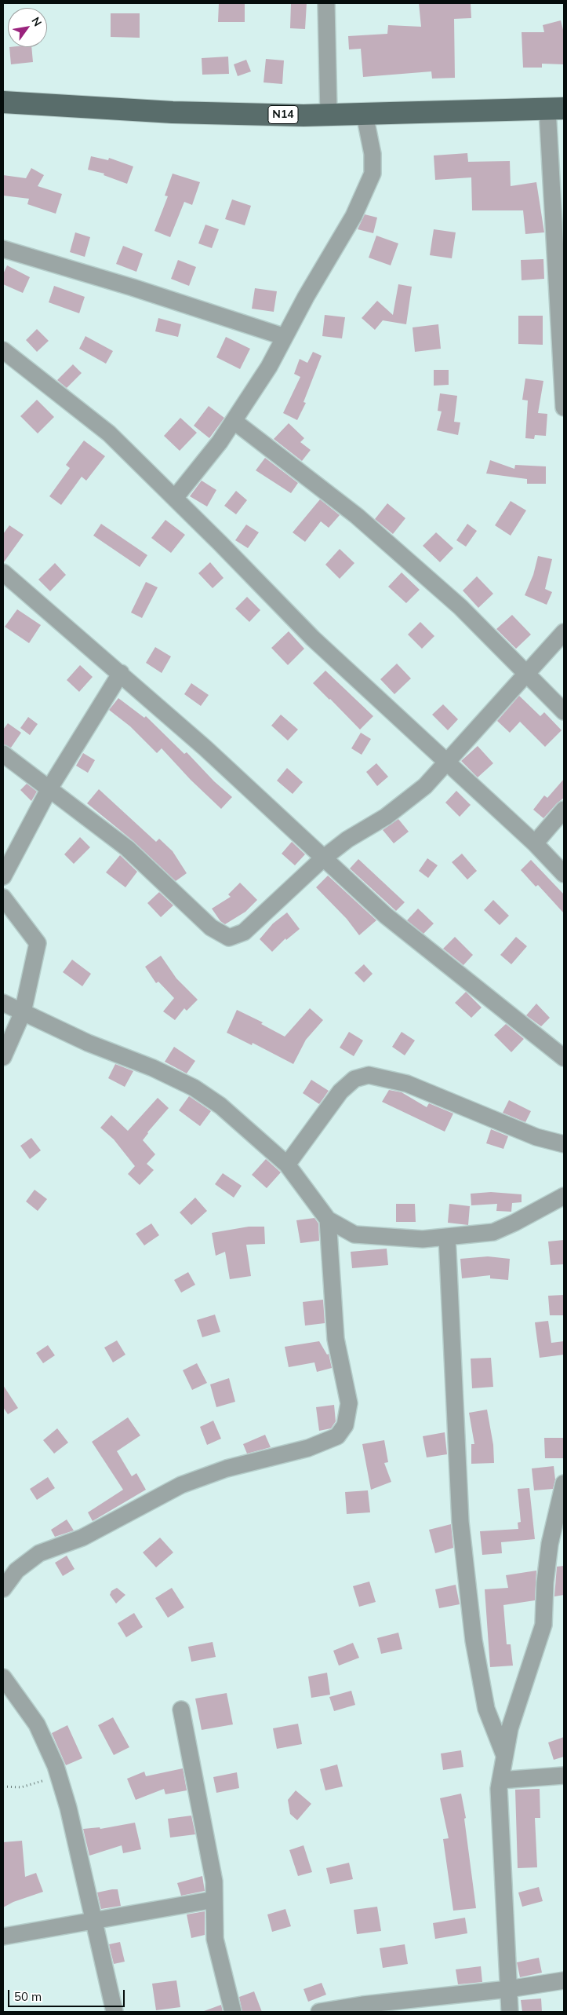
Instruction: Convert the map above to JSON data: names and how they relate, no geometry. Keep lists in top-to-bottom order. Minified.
{"streets":{"main road":["N14"]},"scale_bar":"50 m","north":"top right"}
